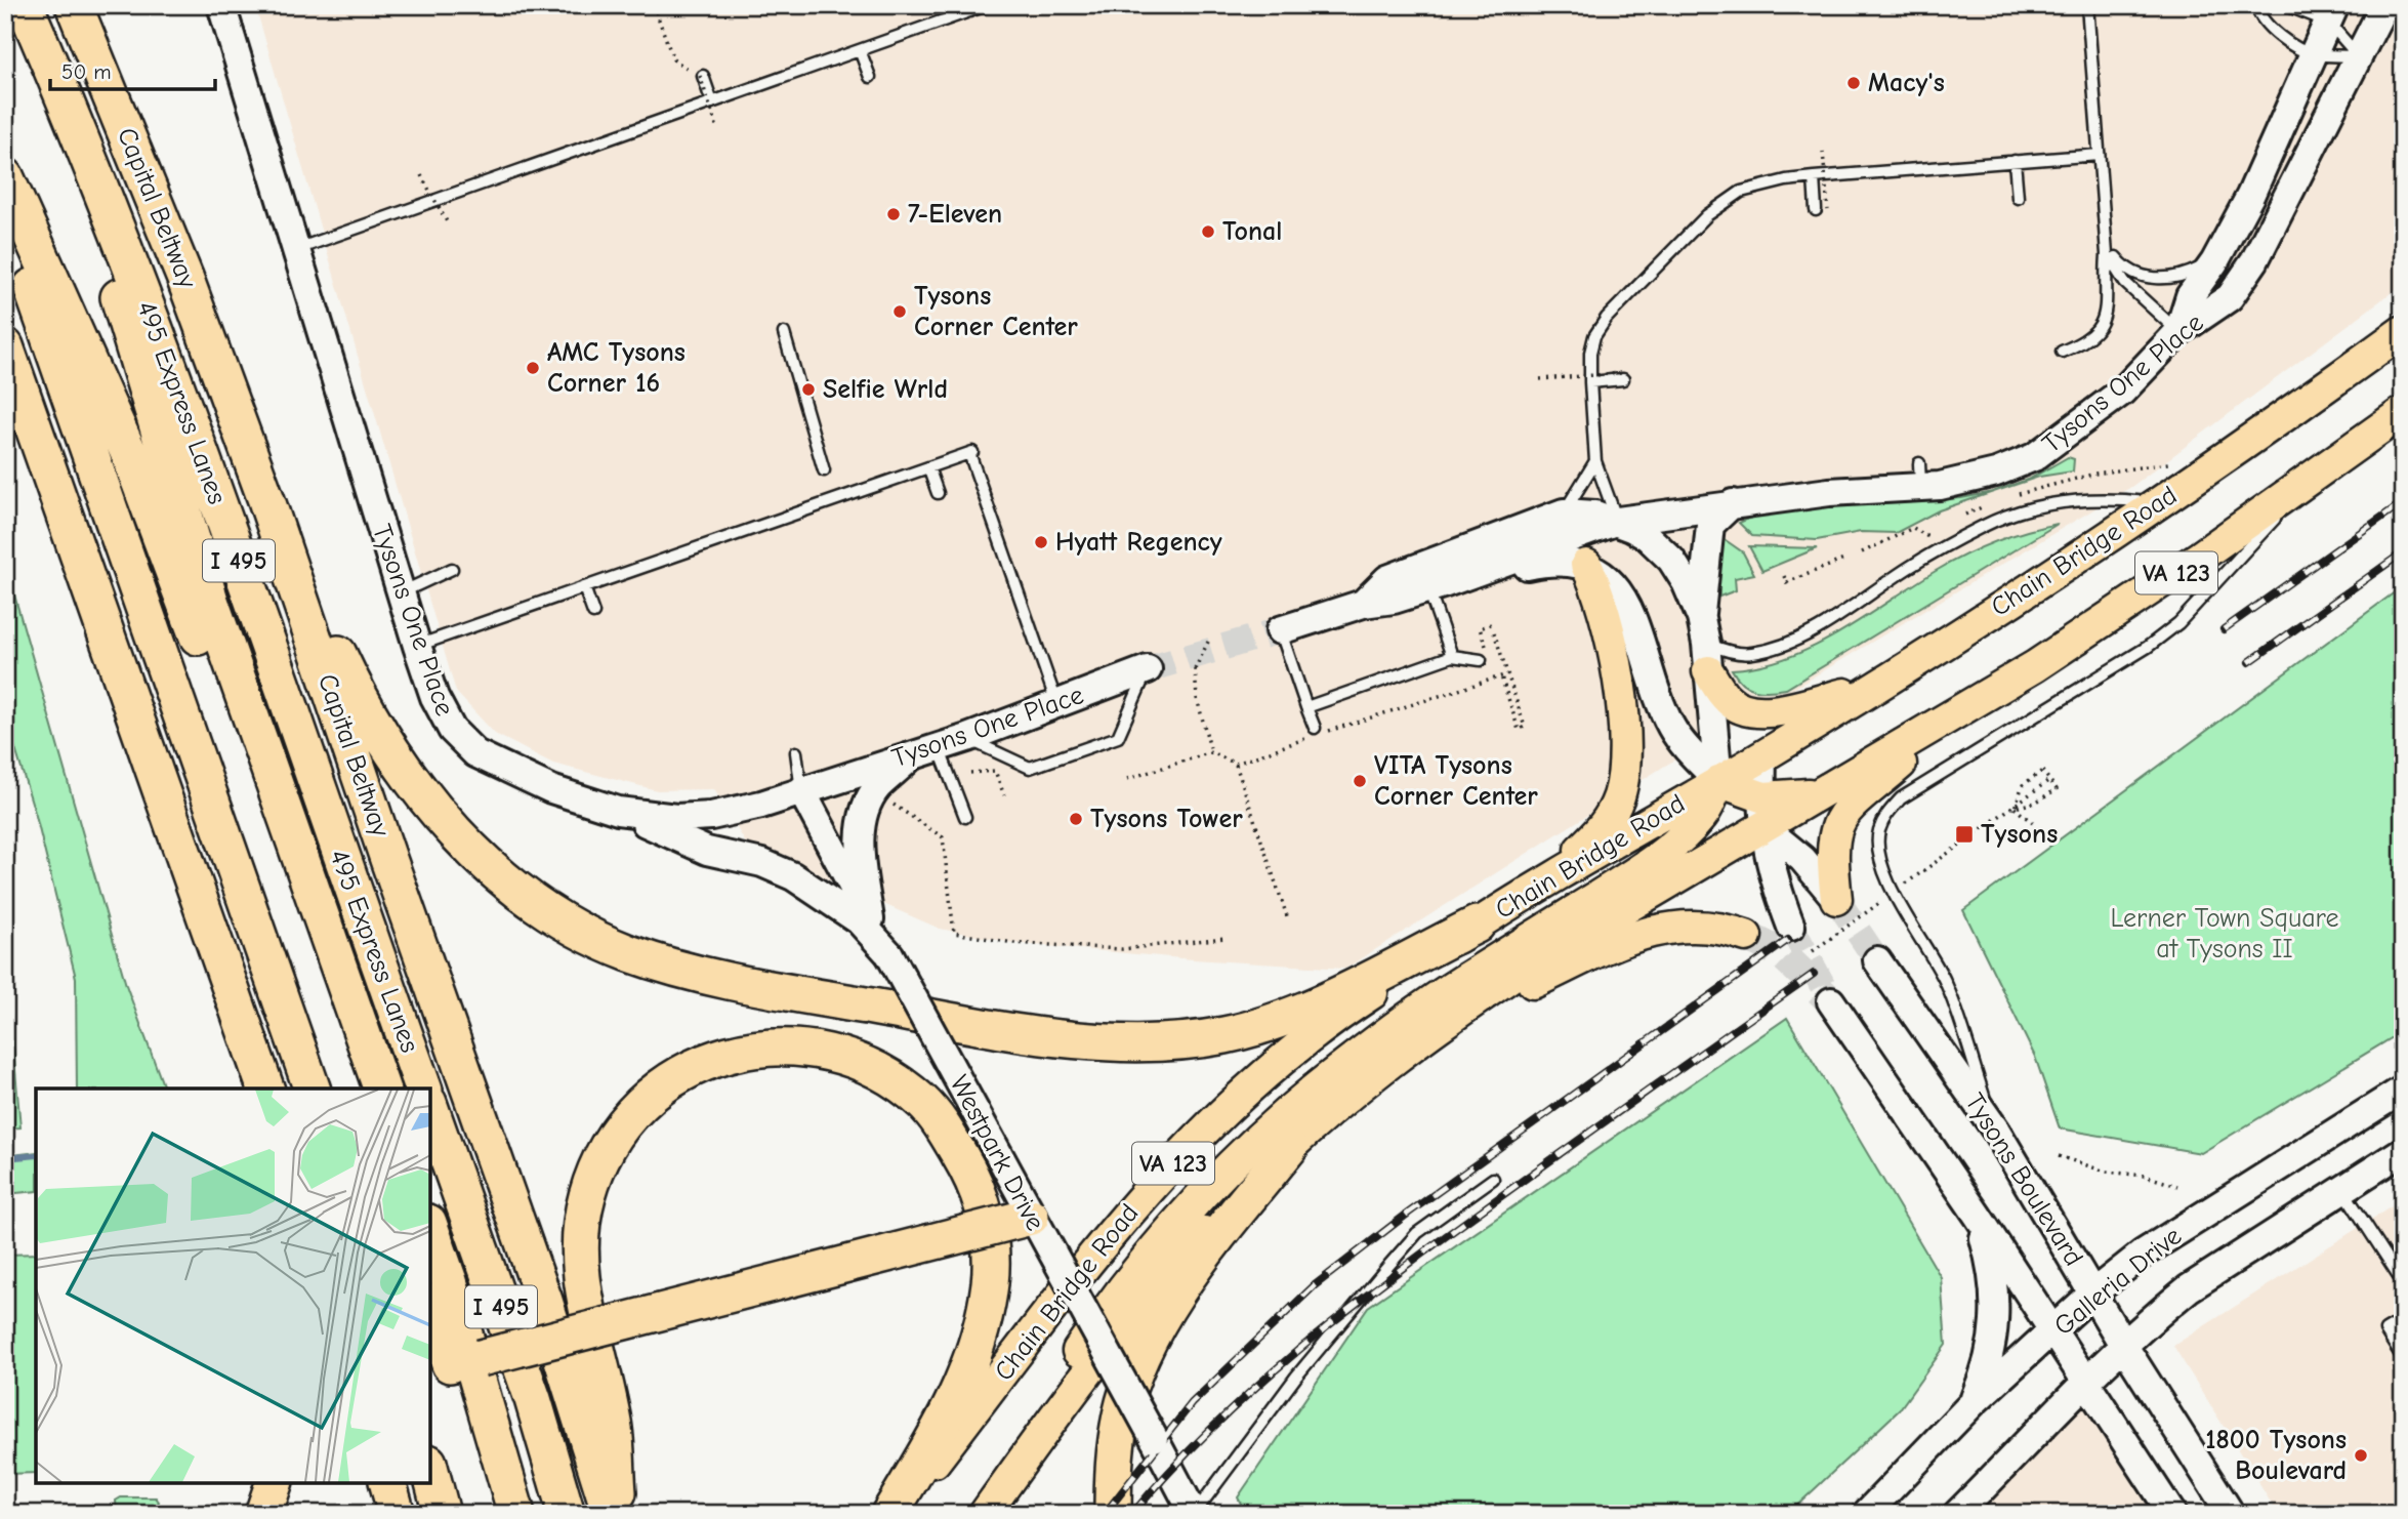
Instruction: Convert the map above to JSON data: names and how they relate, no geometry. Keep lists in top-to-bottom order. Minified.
{"streets":{"highway":["Capital Beltway","495 Express Lanes","I 495"],"main road":["Chain Bridge Road","VA 123"],"street":["Tysons One Place","Westpark Drive","Tysons Boulevard","Galleria Drive"]},"crossings":[["Tysons One Place","Westpark Drive"],["Tysons Boulevard","Galleria Drive"]],"parks":["Lerner Town Square at Tysons II"],"places":{"other":["Macy's","7-Eleven","Tonal","Tysons Corner Center","AMC Tysons Corner 16","Selfie Wrld","Hyatt Regency","VITA Tysons Corner Center","Tysons Tower","1800 Tysons Boulevard"],"transit":["Tysons"]},"scale_bar":"50 m"}
